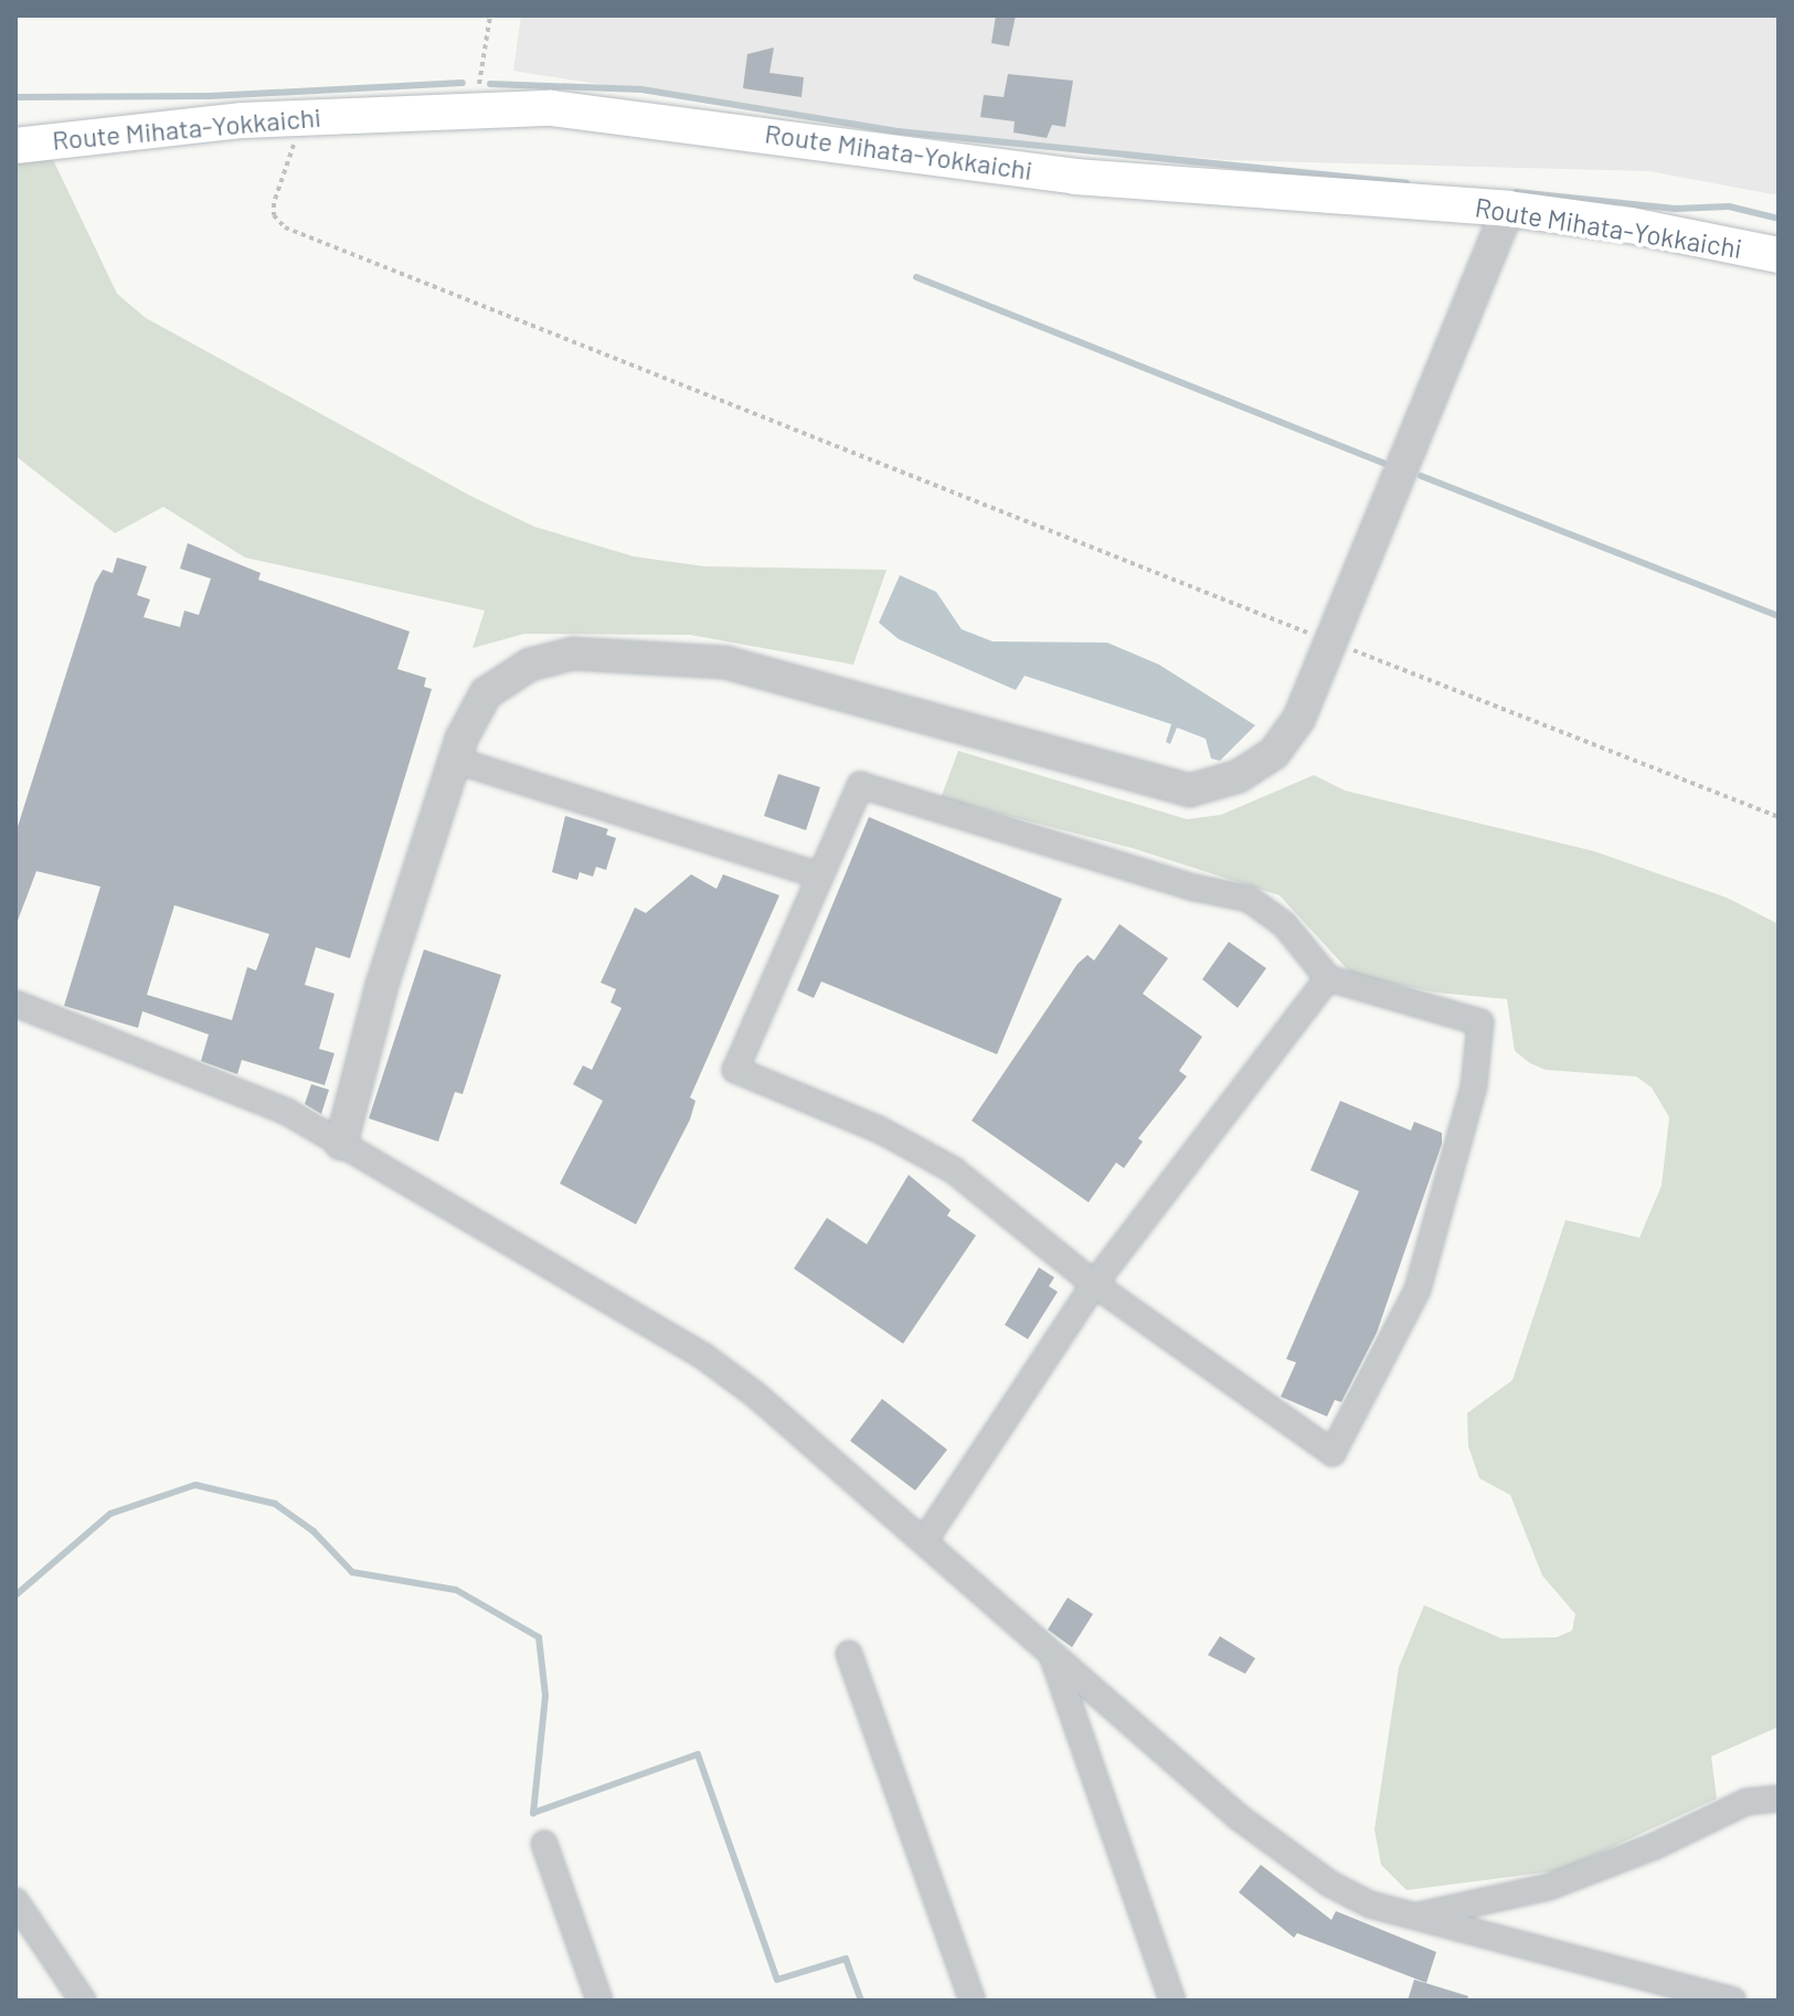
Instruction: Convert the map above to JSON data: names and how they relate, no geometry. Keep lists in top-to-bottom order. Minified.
{"streets":{"main road":["Route Mihata-Yokkaichi"]}}
